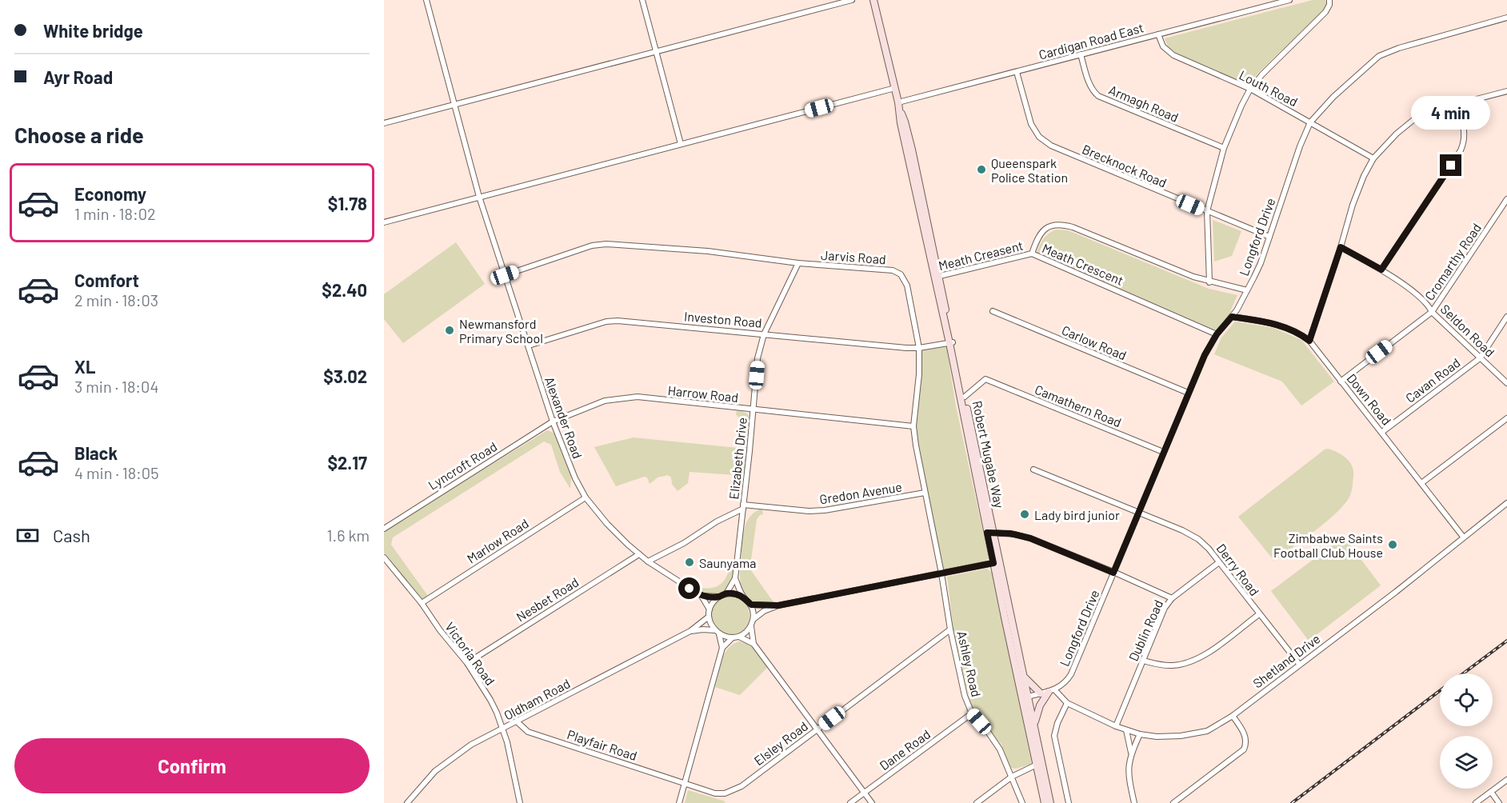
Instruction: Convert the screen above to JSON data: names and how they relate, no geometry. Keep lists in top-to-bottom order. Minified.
{"streets":{"main road":["Robert Mugabe Way"],"street":["Cardigan Road East","Louth Road","Armagh Road","Brecknock Road","Longford Drive","Meath Creasent","Jarvis Road","Cromarthy Road","Meath Crescent","Investon Road","Seldon Road","Carlow Road","Cavan Road","Harrow Road","Down Road","Camathern Road","Alexander Road","Elizabeth Drive","Lyncroft Road","Gredon Avenue","Marlow Road","Derry Road","Nesbet Road","Dublin Road","Victoria Road","Shetland Drive","Ashley Road","Oldham Road","Elsley Road","Playfair Road","Dane Road"]},"crossings":[["Cardigan Road East","Louth Road"],["Cardigan Road East","Armagh Road"],["Cardigan Road East","Brecknock Road"],["Cardigan Road East","Robert Mugabe Way"],["Louth Road","Longford Drive"],["Brecknock Road","Longford Drive"],["Longford Drive","Meath Crescent"],["Longford Drive","Carlow Road"],["Longford Drive","Down Road"],["Longford Drive","Camathern Road"],["Longford Drive","Derry Road"],["Longford Drive","Shetland Drive"],["Meath Creasent","Meath Crescent"],["Meath Creasent","Robert Mugabe Way"],["Jarvis Road","Investon Road"],["Jarvis Road","Harrow Road"],["Jarvis Road","Alexander Road"],["Jarvis Road","Elizabeth Drive"],["Jarvis Road","Gredon Avenue"],["Jarvis Road","Ashley Road"],["Cromarthy Road","Seldon Road"],["Cromarthy Road","Down Road"],["Investon Road","Alexander Road"],["Investon Road","Robert Mugabe Way"],["Investon Road","Elizabeth Drive"],["Seldon Road","Cavan Road"],["Cavan Road","Down Road"],["Harrow Road","Alexander Road"],["Harrow Road","Elizabeth Drive"],["Harrow Road","Lyncroft Road"],["Down Road","Shetland Drive"],["Camathern Road","Robert Mugabe Way"],["Alexander Road","Elizabeth Drive"],["Alexander Road","Lyncroft Road"],["Alexander Road","Marlow Road"],["Alexander Road","Nesbet Road"],["Alexander Road","Oldham Road"],["Elizabeth Drive","Gredon Avenue"],["Elizabeth Drive","Oldham Road"],["Marlow Road","Victoria Road"],["Derry Road","Dublin Road"],["Derry Road","Shetland Drive"],["Nesbet Road","Victoria Road"],["Dublin Road","Shetland Drive"],["Victoria Road","Oldham Road"],["Ashley Road","Elsley Road"],["Ashley Road","Dane Road"],["Oldham Road","Playfair Road"],["Elsley Road","Playfair Road"]],"places":["Queenspark Police Station","Newmansford Primary School","Lady bird junior","Zimbabwe Saints Football Club House","Saunyama"],"page":{"banner":["White bridge","Ayr Road"],"bubble":"4 min","heading":"Choose a ride","list":[{"name":"Economy","note":"1 min · 18:02","value":"$1.78"},{"name":"Comfort","note":"2 min · 18:03","value":"$2.40"},{"name":"XL","note":"3 min · 18:04","value":"$3.02"},{"name":"Black","note":"4 min · 18:05","value":"$2.17"}],"pay":["Cash","1.6 km"],"buttons":"Confirm"}}
